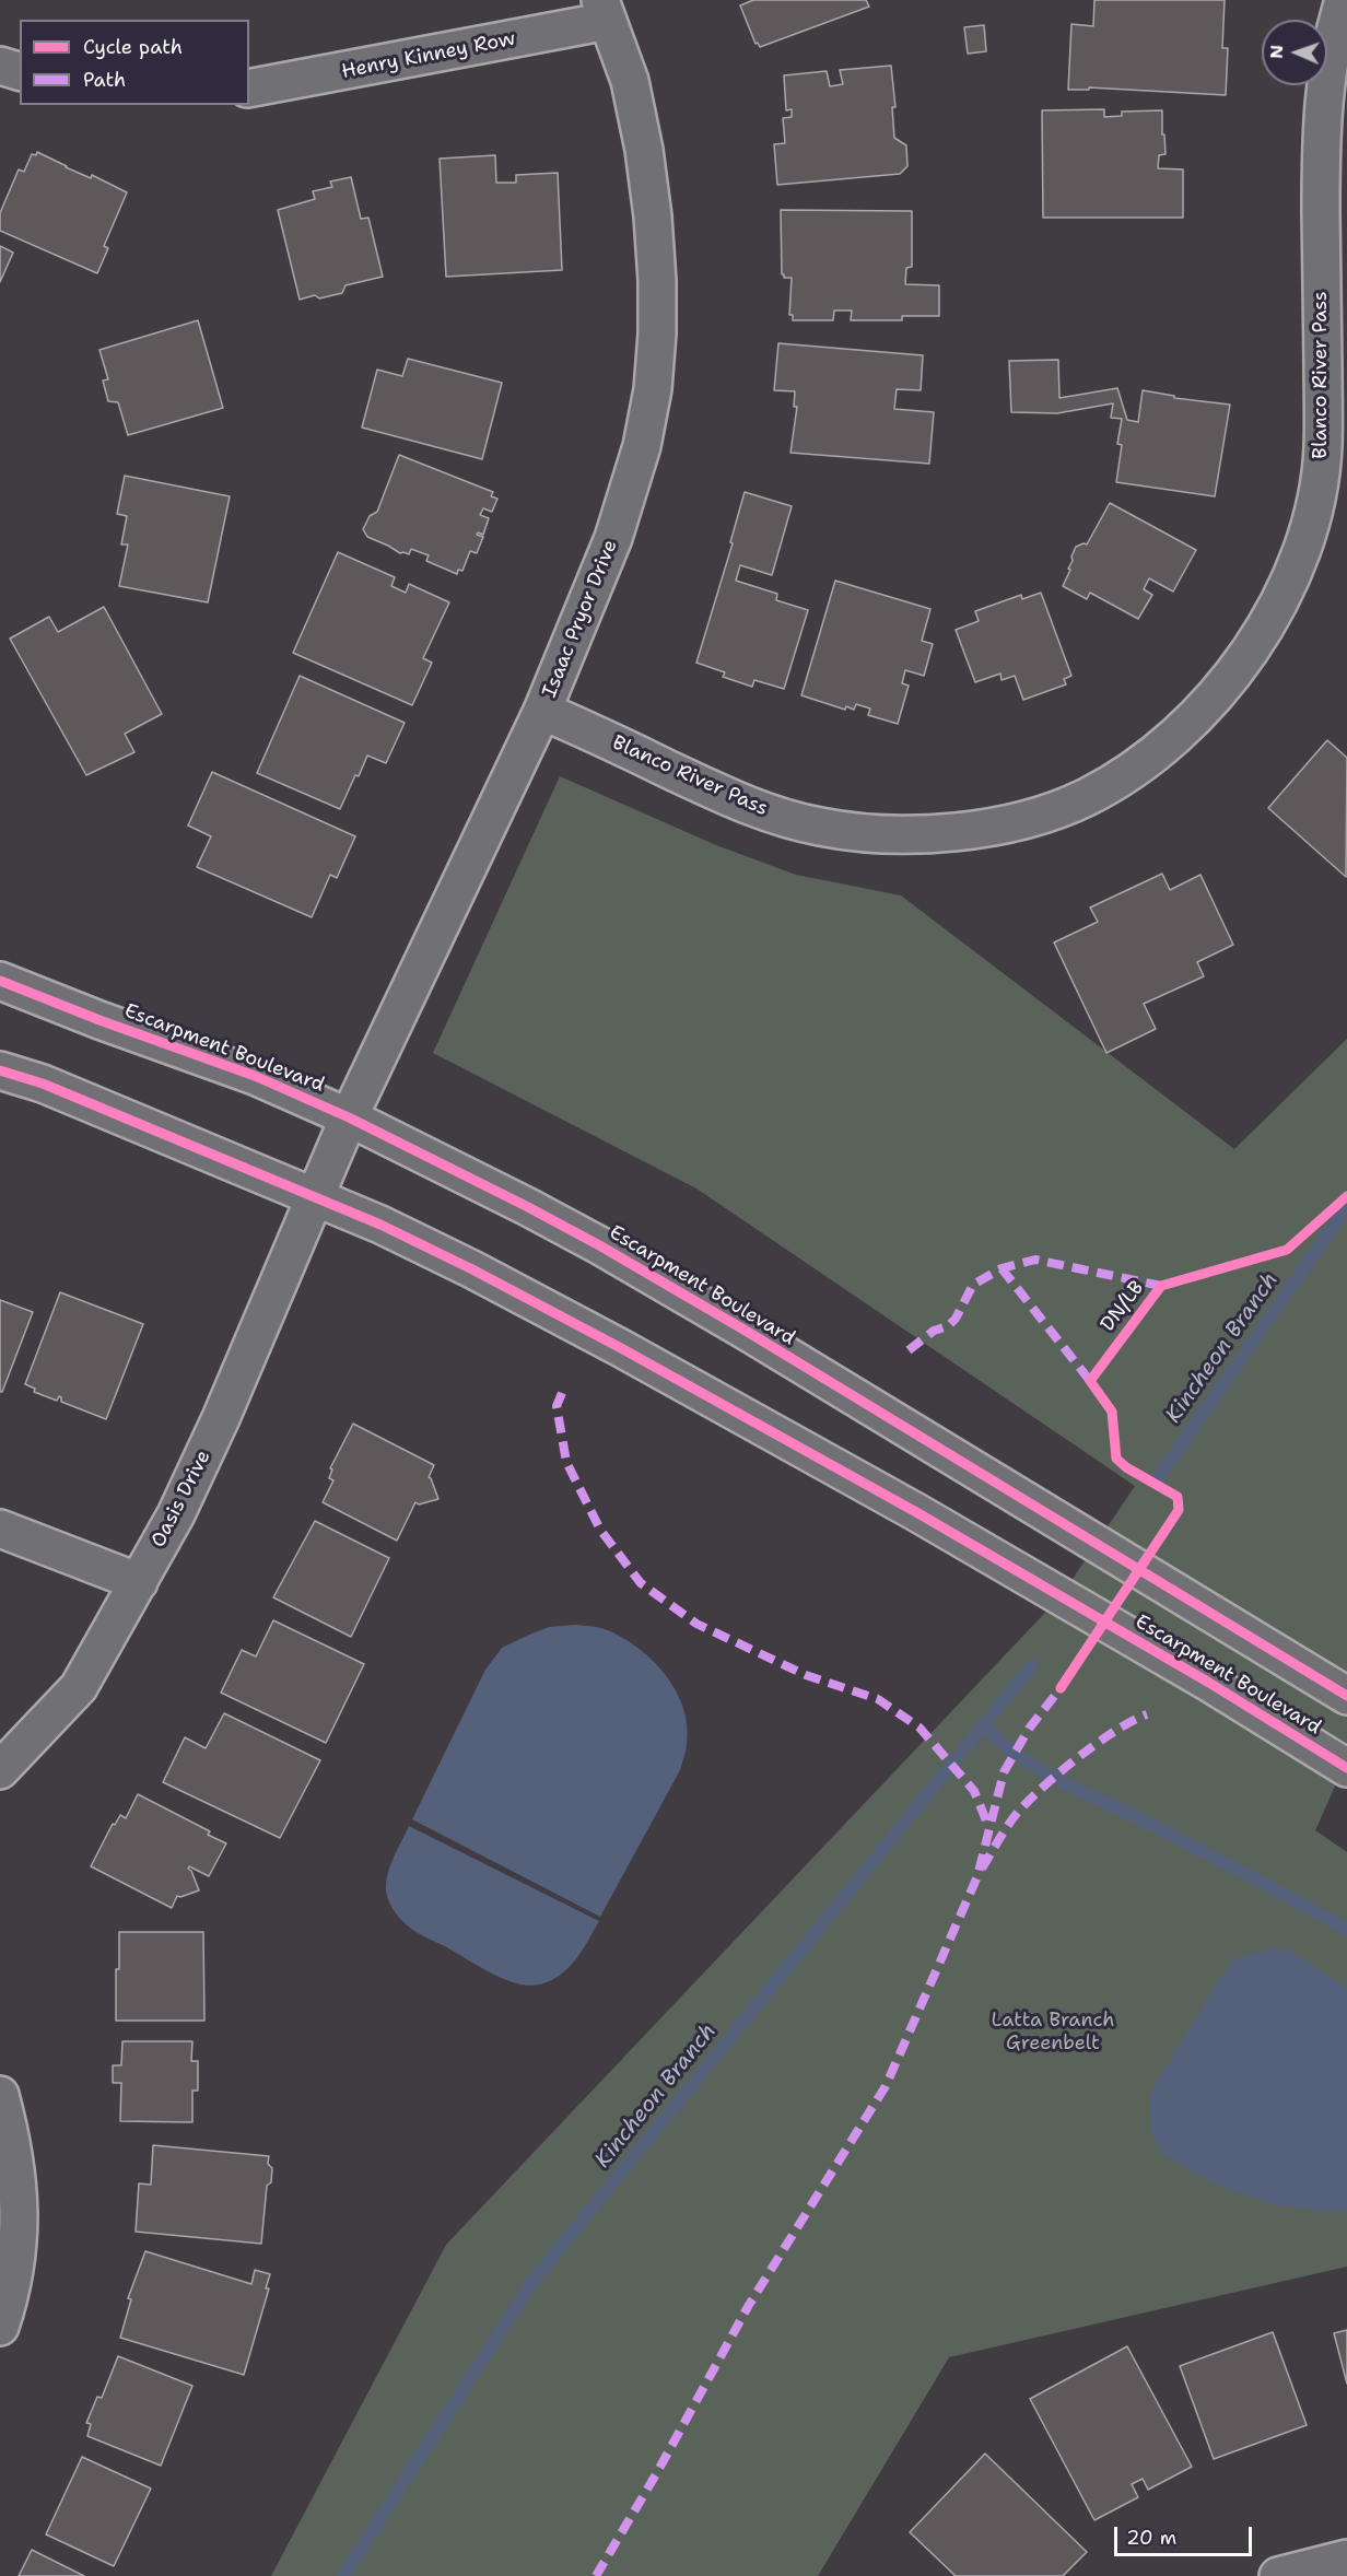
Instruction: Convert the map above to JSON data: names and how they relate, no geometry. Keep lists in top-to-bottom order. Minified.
{"streets":{"street":["Henry Kinney Row","Blanco River Pass","Isaac Pryor Drive","Escarpment Boulevard","Oasis Drive"],"cycle path":["DN/LB"]},"crossings":[["Henry Kinney Row","Isaac Pryor Drive"],["Blanco River Pass","Isaac Pryor Drive"],["Isaac Pryor Drive","Escarpment Boulevard"],["Isaac Pryor Drive","Oasis Drive"],["Escarpment Boulevard","Oasis Drive"]],"water":["Kincheon Branch"],"parks":["Latta Branch Greenbelt"],"legend":["Cycle path","Path"],"scale_bar":"20 m","north":"left"}
